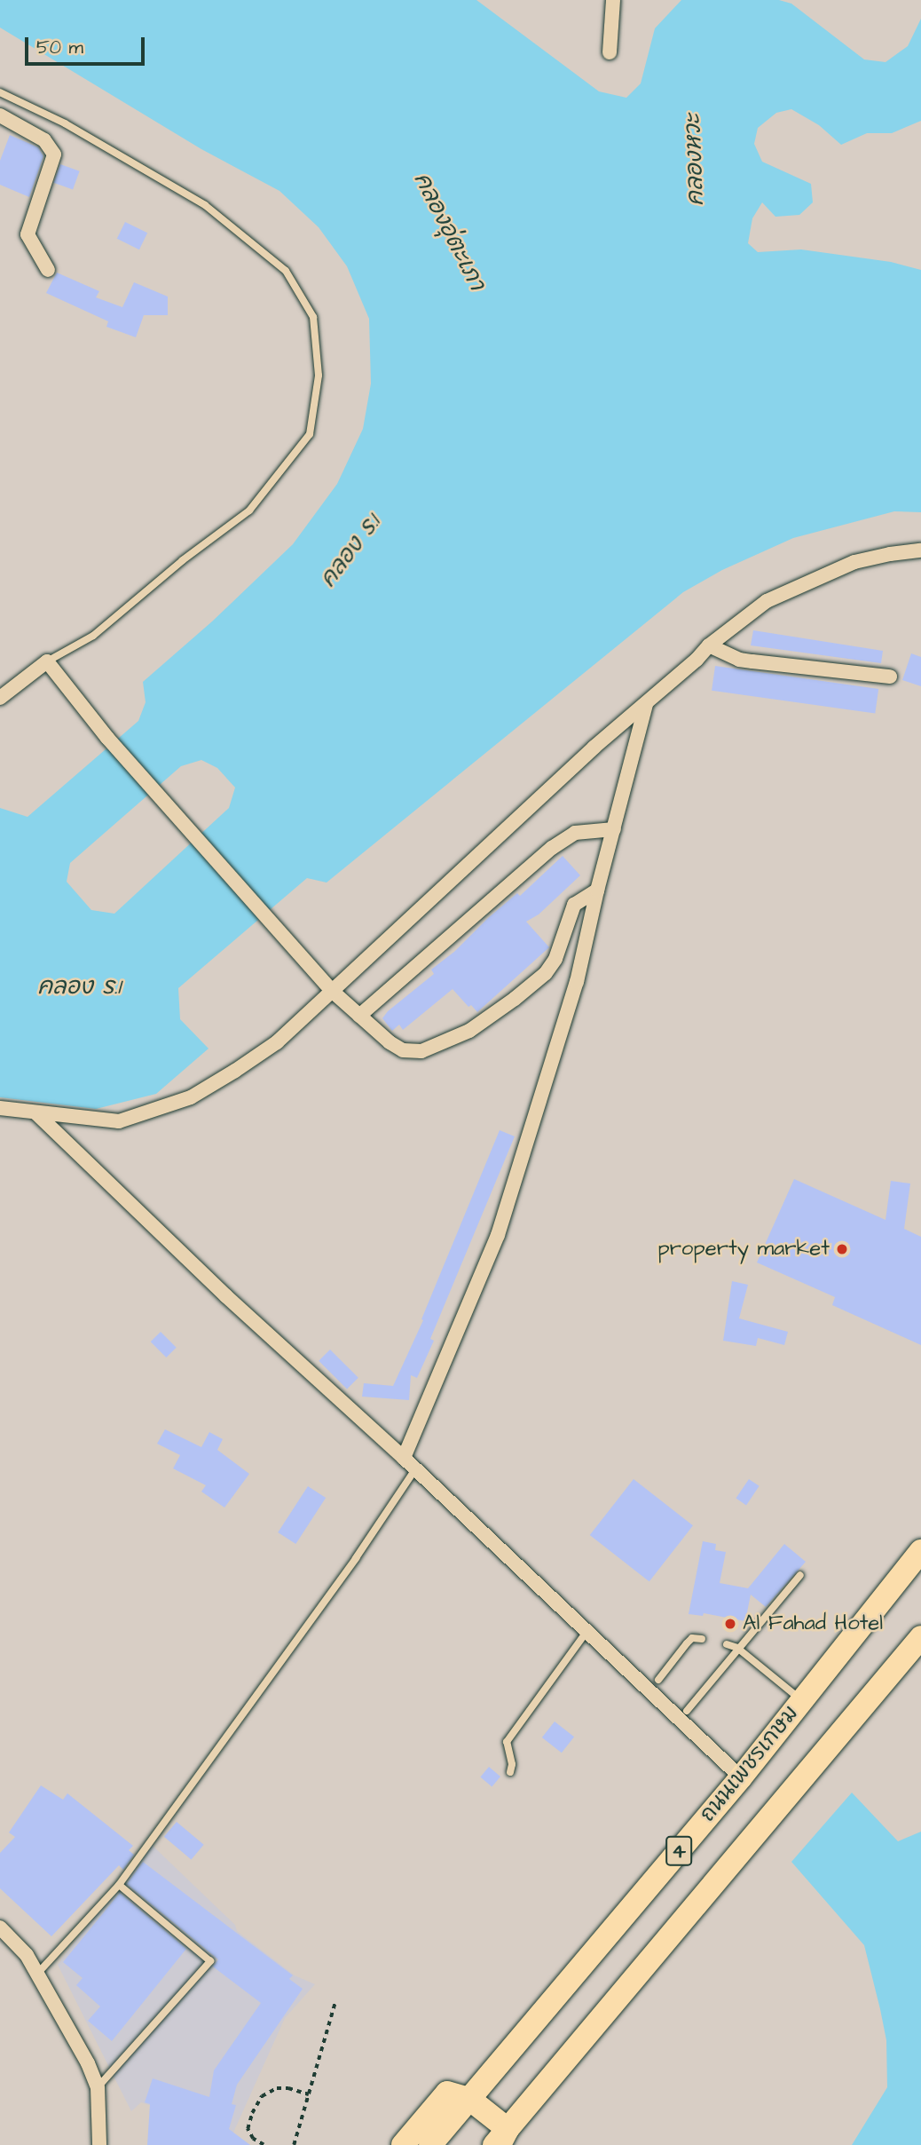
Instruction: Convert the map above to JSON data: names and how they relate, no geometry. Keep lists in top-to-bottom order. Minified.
{"streets":{"highway":["ถนนเพชรเกษม","4"]},"water":["คลองหวะ","คลองอุ่ตะเภา","คลอง ร.1"],"places":["property market","Al Fahad Hotel"],"scale_bar":"50 m"}
